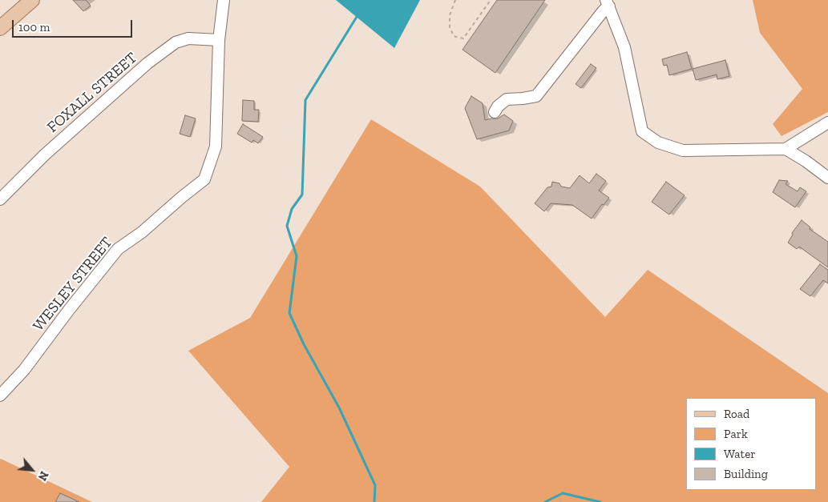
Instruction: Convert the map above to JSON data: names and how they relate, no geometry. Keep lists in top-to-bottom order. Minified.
{"streets":{"street":["FOXALL STREET","WESLEY STREET"]},"crossings":[["FOXALL STREET","WESLEY STREET"]],"legend":["Road","Park","Water","Building"],"scale_bar":"100 m","north":"bottom right"}
